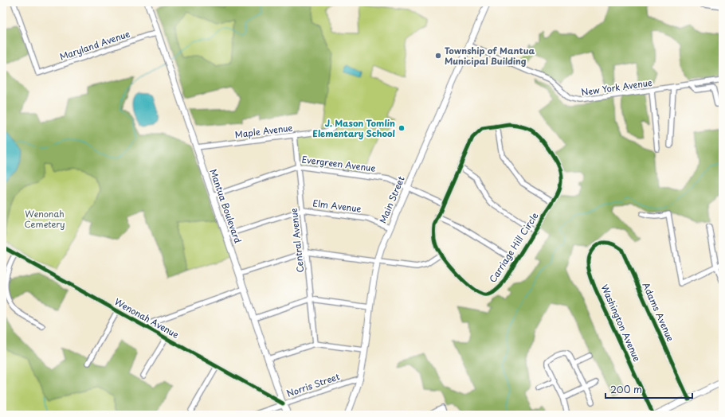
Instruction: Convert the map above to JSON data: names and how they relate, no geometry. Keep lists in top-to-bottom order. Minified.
{"streets":{"main road":["Main Street","Mantua Boulevard"],"street":["Maryland Avenue","New York Avenue","Maple Avenue","Evergreen Avenue","Elm Avenue","Central Avenue","Carriage Hill Circle","Adams Avenue","Wenonah Avenue","Washington Avenue","Norris Street"]},"crossings":[["Maryland Avenue","Mantua Boulevard"],["New York Avenue","Main Street"],["Maple Avenue","Mantua Boulevard"],["Maple Avenue","Central Avenue"],["Evergreen Avenue","Main Street"],["Evergreen Avenue","Mantua Boulevard"],["Evergreen Avenue","Central Avenue"],["Evergreen Avenue","Carriage Hill Circle"],["Main Street","Elm Avenue"],["Main Street","Norris Street"],["Mantua Boulevard","Elm Avenue"],["Mantua Boulevard","Wenonah Avenue"],["Mantua Boulevard","Norris Street"],["Elm Avenue","Central Avenue"],["Adams Avenue","Washington Avenue"],["Wenonah Avenue","Norris Street"]],"parks":["Wenonah Cemetery"],"places":["Township of Mantua Municipal Building","J. Mason Tomlin Elementary School"],"scale_bar":"200 m"}
